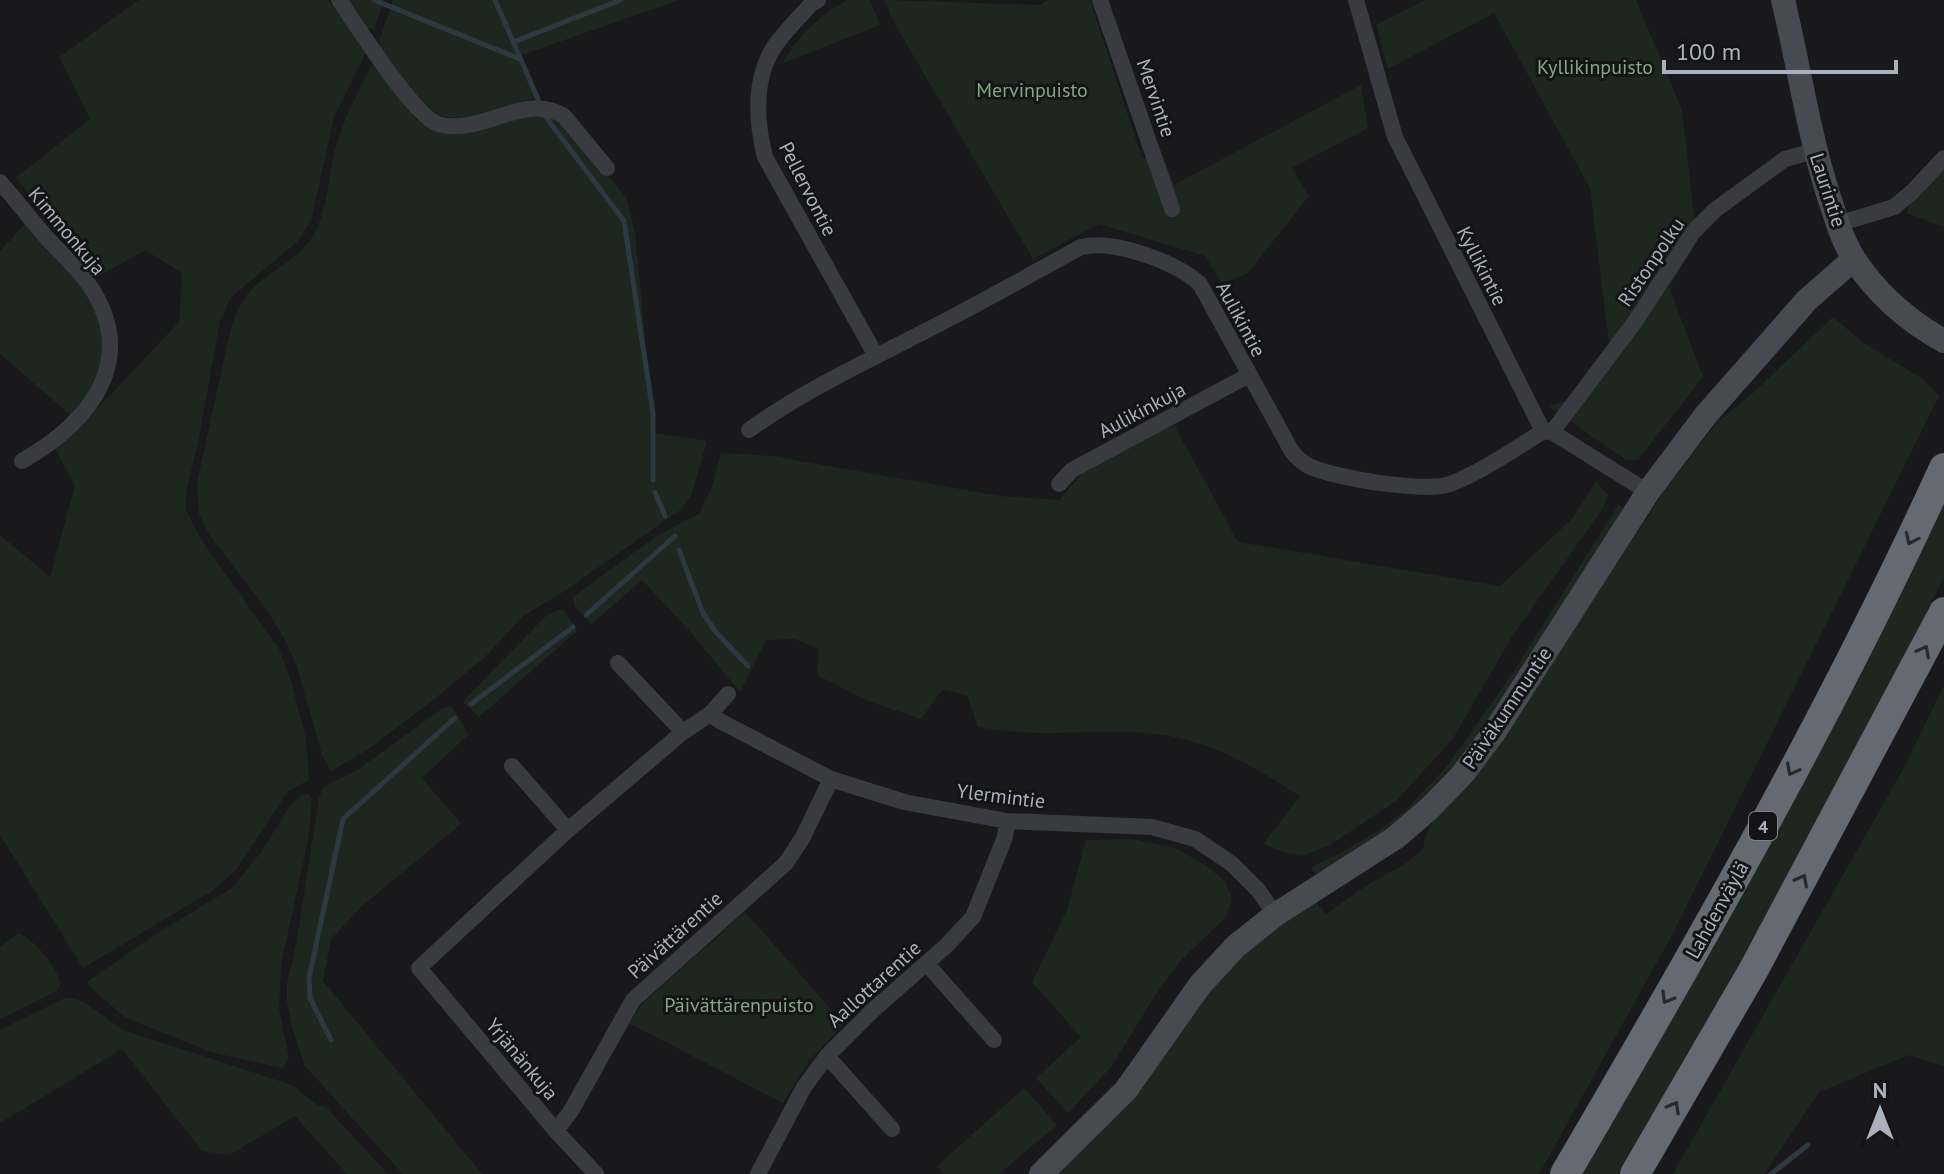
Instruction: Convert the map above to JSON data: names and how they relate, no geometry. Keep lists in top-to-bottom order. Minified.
{"streets":{"highway":["4","Lahdenväylä"],"street":["Mervintie","Pellervontie","Laurintie","Kimmonkuja","Ristonpolku","Kyllikintie","Aulikintie","Aulikinkuja","Päiväkummuntie","Ylermintie","Päivättärentie","Aallottarentie","Yrjänänkuja"]},"crossings":[["Pellervontie","Aulikintie"],["Laurintie","Ristonpolku"],["Laurintie","Päiväkummuntie"],["Ristonpolku","Kyllikintie"],["Ristonpolku","Aulikintie"],["Kyllikintie","Aulikintie"],["Aulikintie","Aulikinkuja"],["Päiväkummuntie","Ylermintie"],["Ylermintie","Päivättärentie"],["Ylermintie","Aallottarentie"],["Päivättärentie","Yrjänänkuja"]],"parks":["Kyllikinpuisto","Mervinpuisto","Päivättärenpuisto"],"scale_bar":"100 m","north":"top"}
